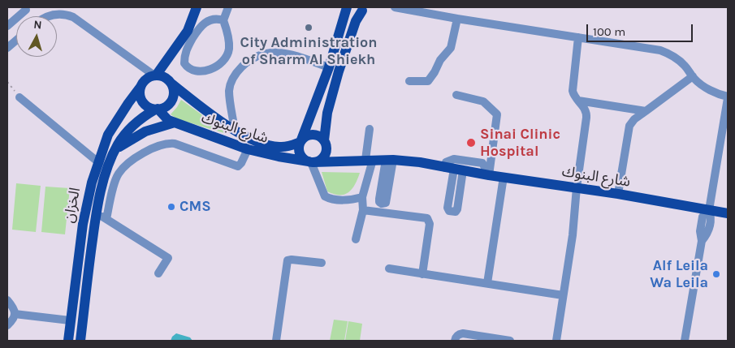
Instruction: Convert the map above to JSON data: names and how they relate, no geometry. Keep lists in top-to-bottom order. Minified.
{"streets":{"main road":["شارع البنوك","الخزان"]},"crossings":[["شارع البنوك","الخزان"]],"places":["City Administration of Sharm Al Shiekh","Sinai Clinic Hospital","CMS","Alf Leila Wa Leila"],"scale_bar":"100 m","north":"top"}
